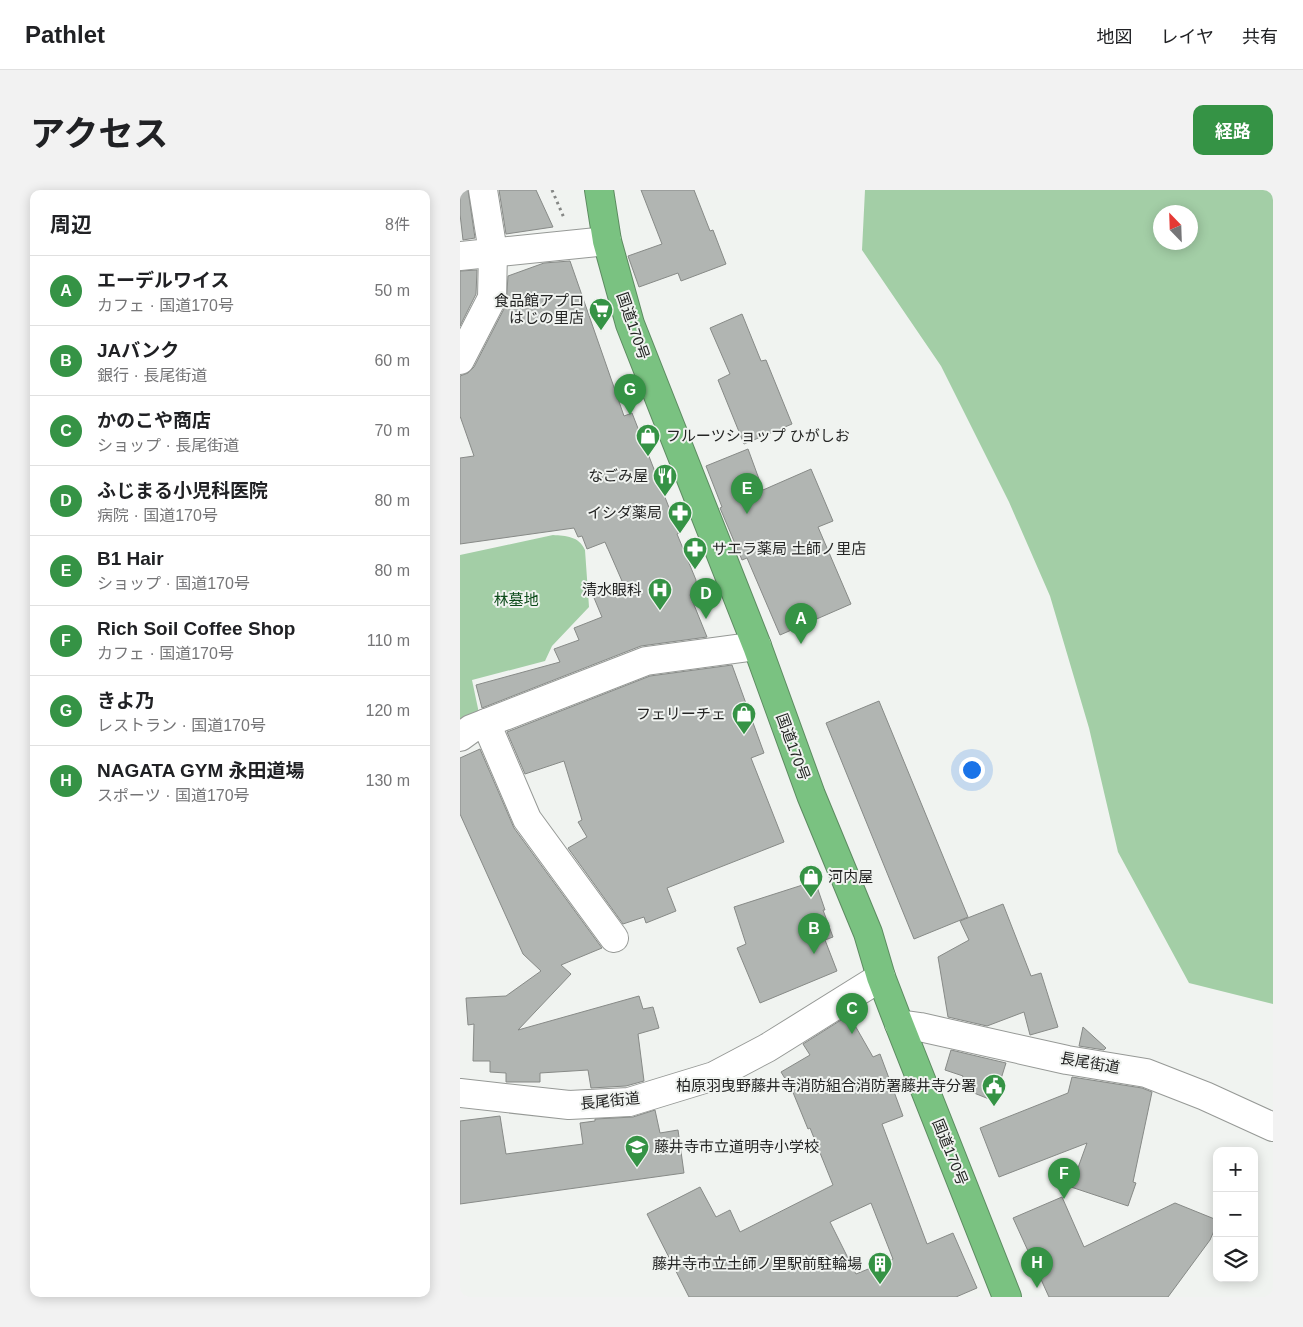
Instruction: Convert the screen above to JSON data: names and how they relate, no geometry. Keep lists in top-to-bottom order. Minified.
{"streets":{"highway":["国道170号"],"street":["長尾街道"]},"crossings":[["国道170号","長尾街道"]],"parks":["林墓地"],"places":{"supermarket":["食品館アプロ はじの里店"],"shop":["フルーツショップ ひがしお","フェリーチェ","河内屋"],"restaurant":["なごみ屋"],"pharmacy":["イシダ薬局","サエラ薬局 土師ノ里店"],"hospital":["清水眼科"],"public building":["柏原羽曳野藤井寺消防組合消防署藤井寺分署"],"school or university":["藤井寺市立道明寺小学校"],"building":["藤井寺市立土師ノ里駅前駐輪場"]},"north":"top left","page":{"header":"Pathlet","nav":["地図","レイヤ","共有"],"title":"アクセス","buttons":"経路","heading":["周辺","8件"],"list":[{"mark":"A","name":"エーデルワイス","note":"カフェ · 国道170号","value":"50 m"},{"mark":"B","name":"JAバンク","note":"銀行 · 長尾街道","value":"60 m"},{"mark":"C","name":"かのこや商店","note":"ショップ · 長尾街道","value":"70 m"},{"mark":"D","name":"ふじまる小児科医院","note":"病院 · 国道170号","value":"80 m"},{"mark":"E","name":"B1 Hair","note":"ショップ · 国道170号","value":"80 m"},{"mark":"F","name":"Rich Soil Coffee Shop","note":"カフェ · 国道170号","value":"110 m"},{"mark":"G","name":"きよ乃","note":"レストラン · 国道170号","value":"120 m"},{"mark":"H","name":"NAGATA GYM 永田道場","note":"スポーツ · 国道170号","value":"130 m"}],"pins":["G","E","D","A","B","C","F","H"],"map_buttons":["+","−"]}}
